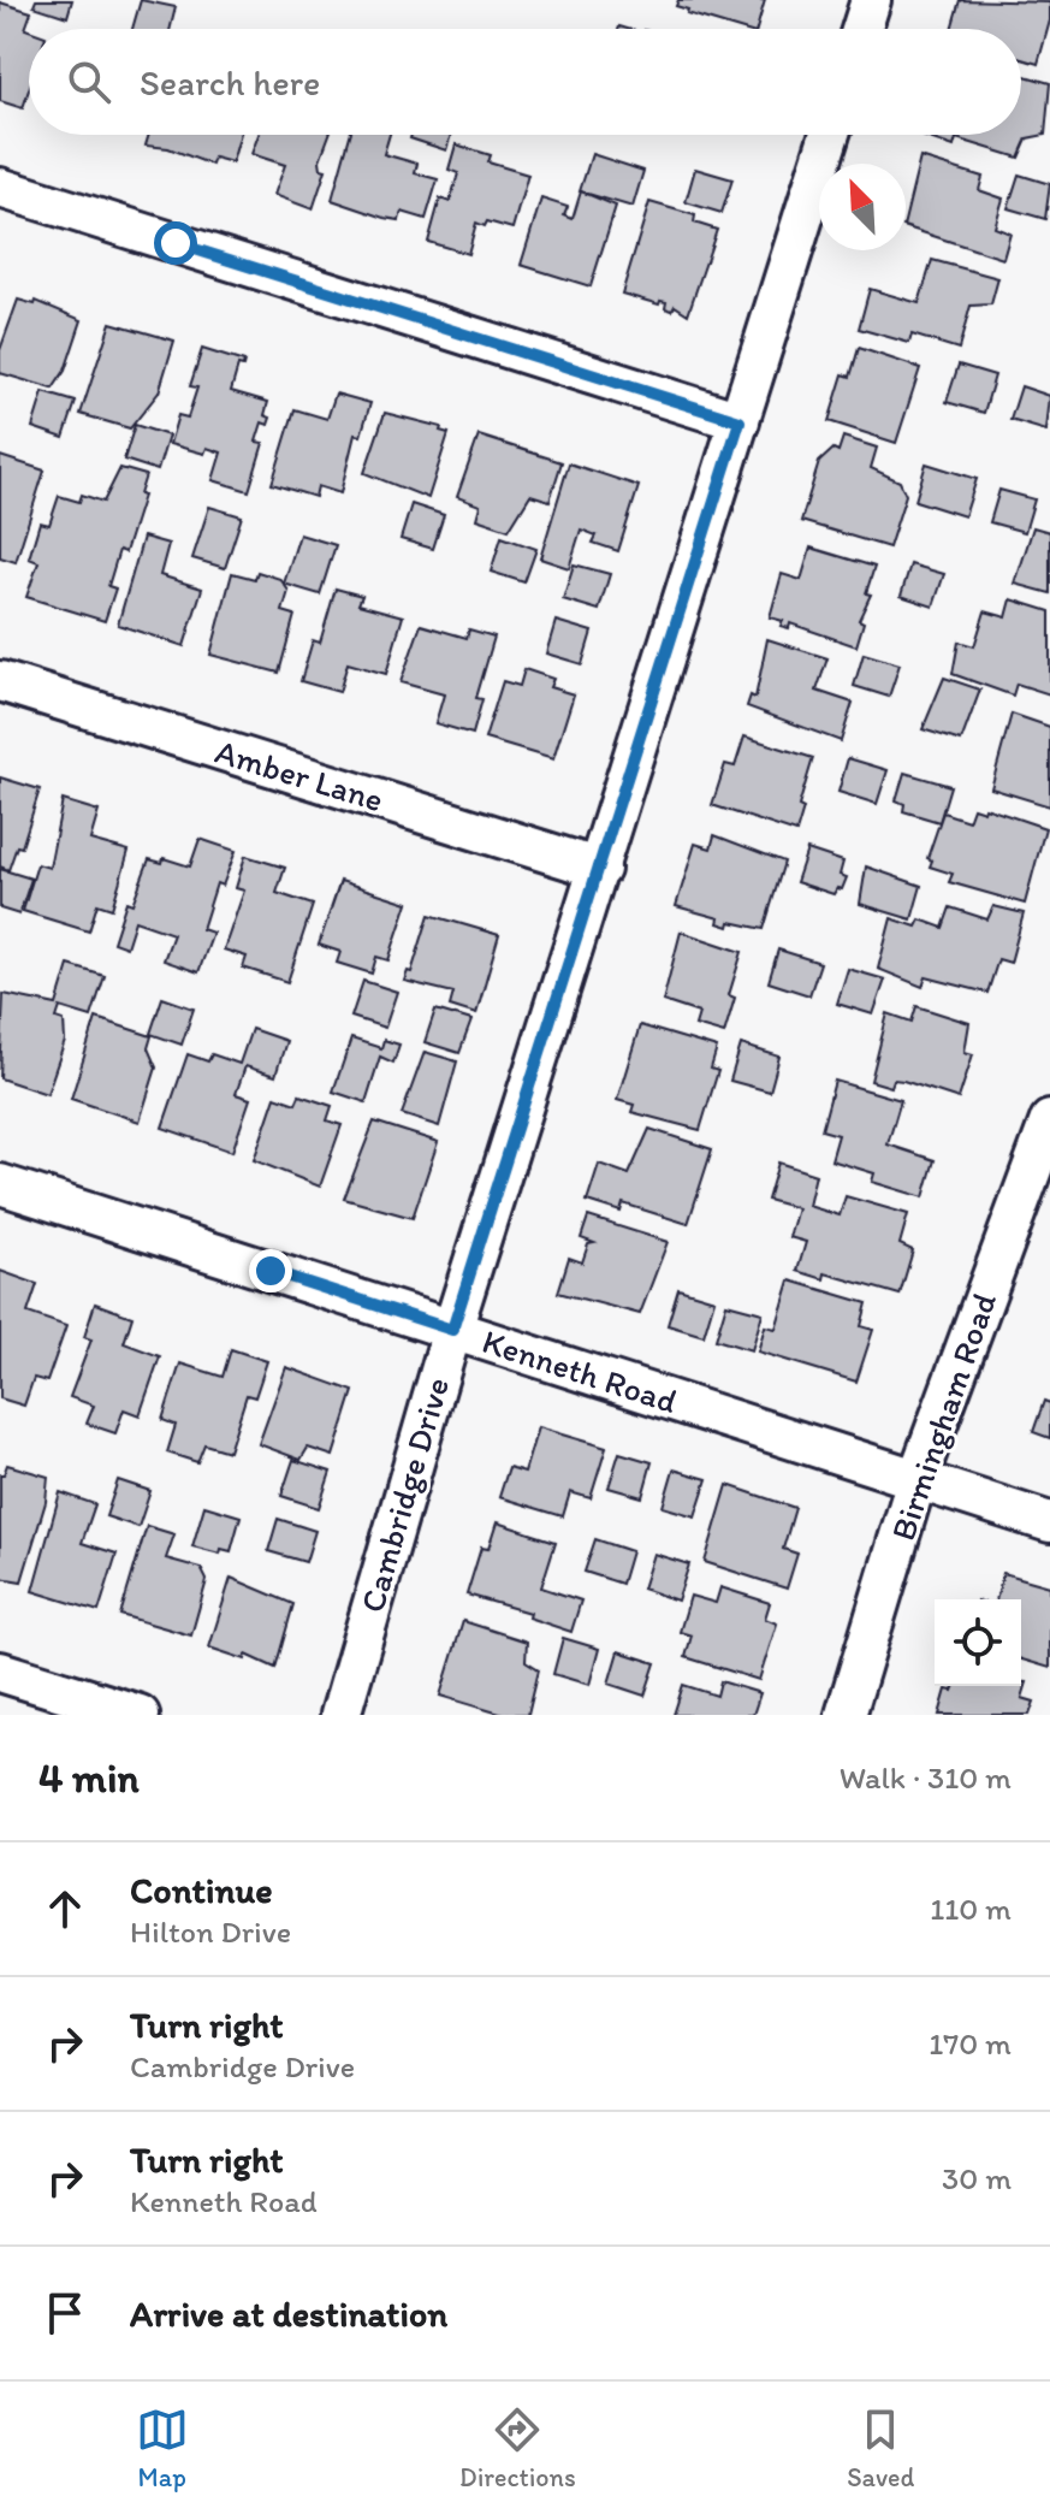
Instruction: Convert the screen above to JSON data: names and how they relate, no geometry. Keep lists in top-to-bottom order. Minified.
{"streets":{"street":["Amber Lane","Kenneth Road","Birmingham Road","Cambridge Drive"]},"crossings":[["Amber Lane","Cambridge Drive"],["Kenneth Road","Birmingham Road"],["Kenneth Road","Cambridge Drive"]],"north":"top left","page":{"search":"Search here","heading":["4 min","Walk · 310 m"],"list":[["Continue","Hilton Drive","110 m"],["Turn right","Cambridge Drive","170 m"],["Turn right","Kenneth Road","30 m"],"Arrive at destination"],"nav":["Map","Directions","Saved"]}}
